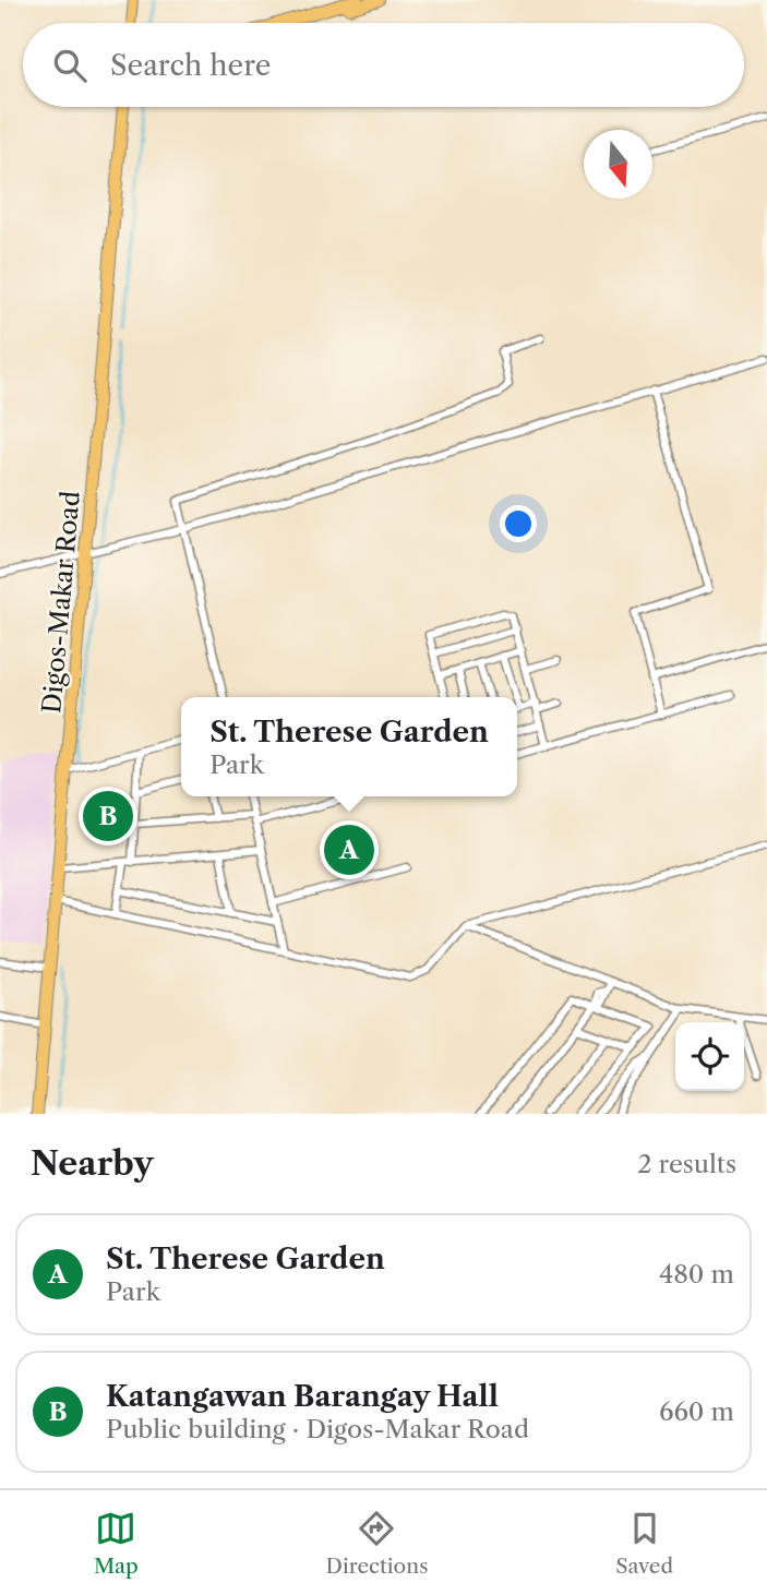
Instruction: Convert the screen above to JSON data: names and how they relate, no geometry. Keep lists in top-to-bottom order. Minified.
{"streets":{"highway":["Digos-Makar Road"]},"north":"bottom","page":{"search":"Search here","popup":["St. Therese Garden","Park"],"pins":["B","A"],"heading":["Nearby","2 results"],"list":[{"mark":"A","name":"St. Therese Garden","note":"Park","value":"480 m"},{"mark":"B","name":"Katangawan Barangay Hall","note":"Public building · Digos-Makar Road","value":"660 m"}],"nav":["Map","Directions","Saved"]}}
